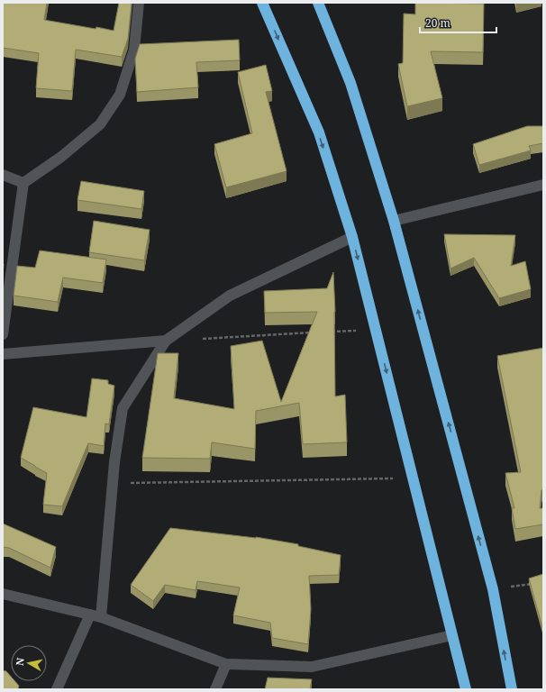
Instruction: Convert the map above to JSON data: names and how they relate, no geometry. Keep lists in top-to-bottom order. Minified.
{"scale_bar":"20 m","north":"left"}
